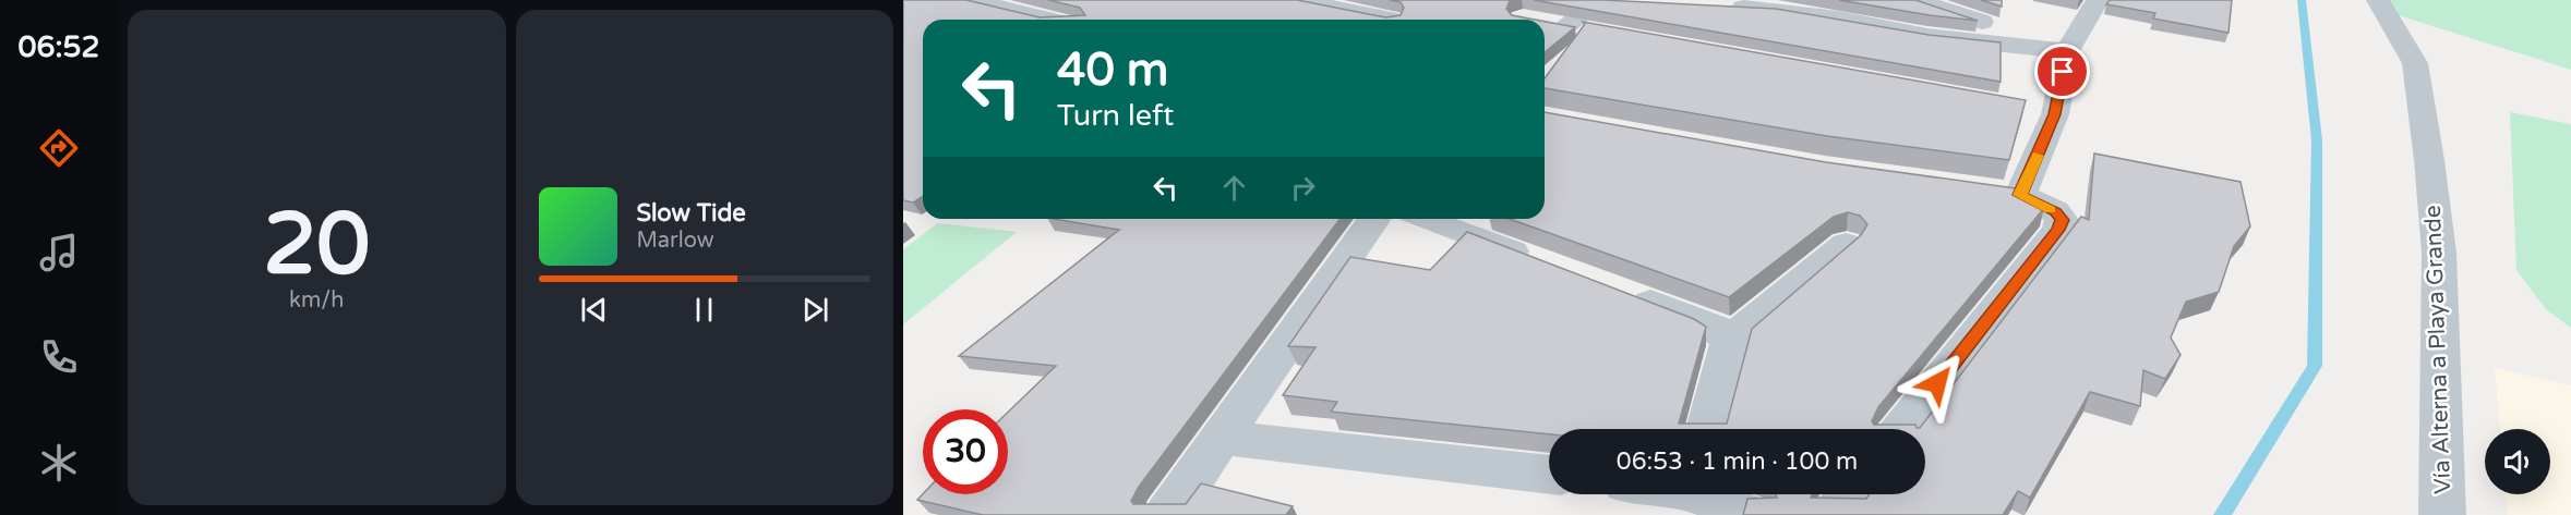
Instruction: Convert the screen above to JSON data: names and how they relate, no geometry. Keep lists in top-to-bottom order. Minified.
{"streets":{"street":["Vía Alterna a Playa Grande"]},"page":{"tabs":"06:52","tile":["20","km/h"],"turn":["40 m","Turn left"],"song":["Slow Tide","Marlow"],"limit":"30","trip":"06:53 · 1 min · 100 m"}}
